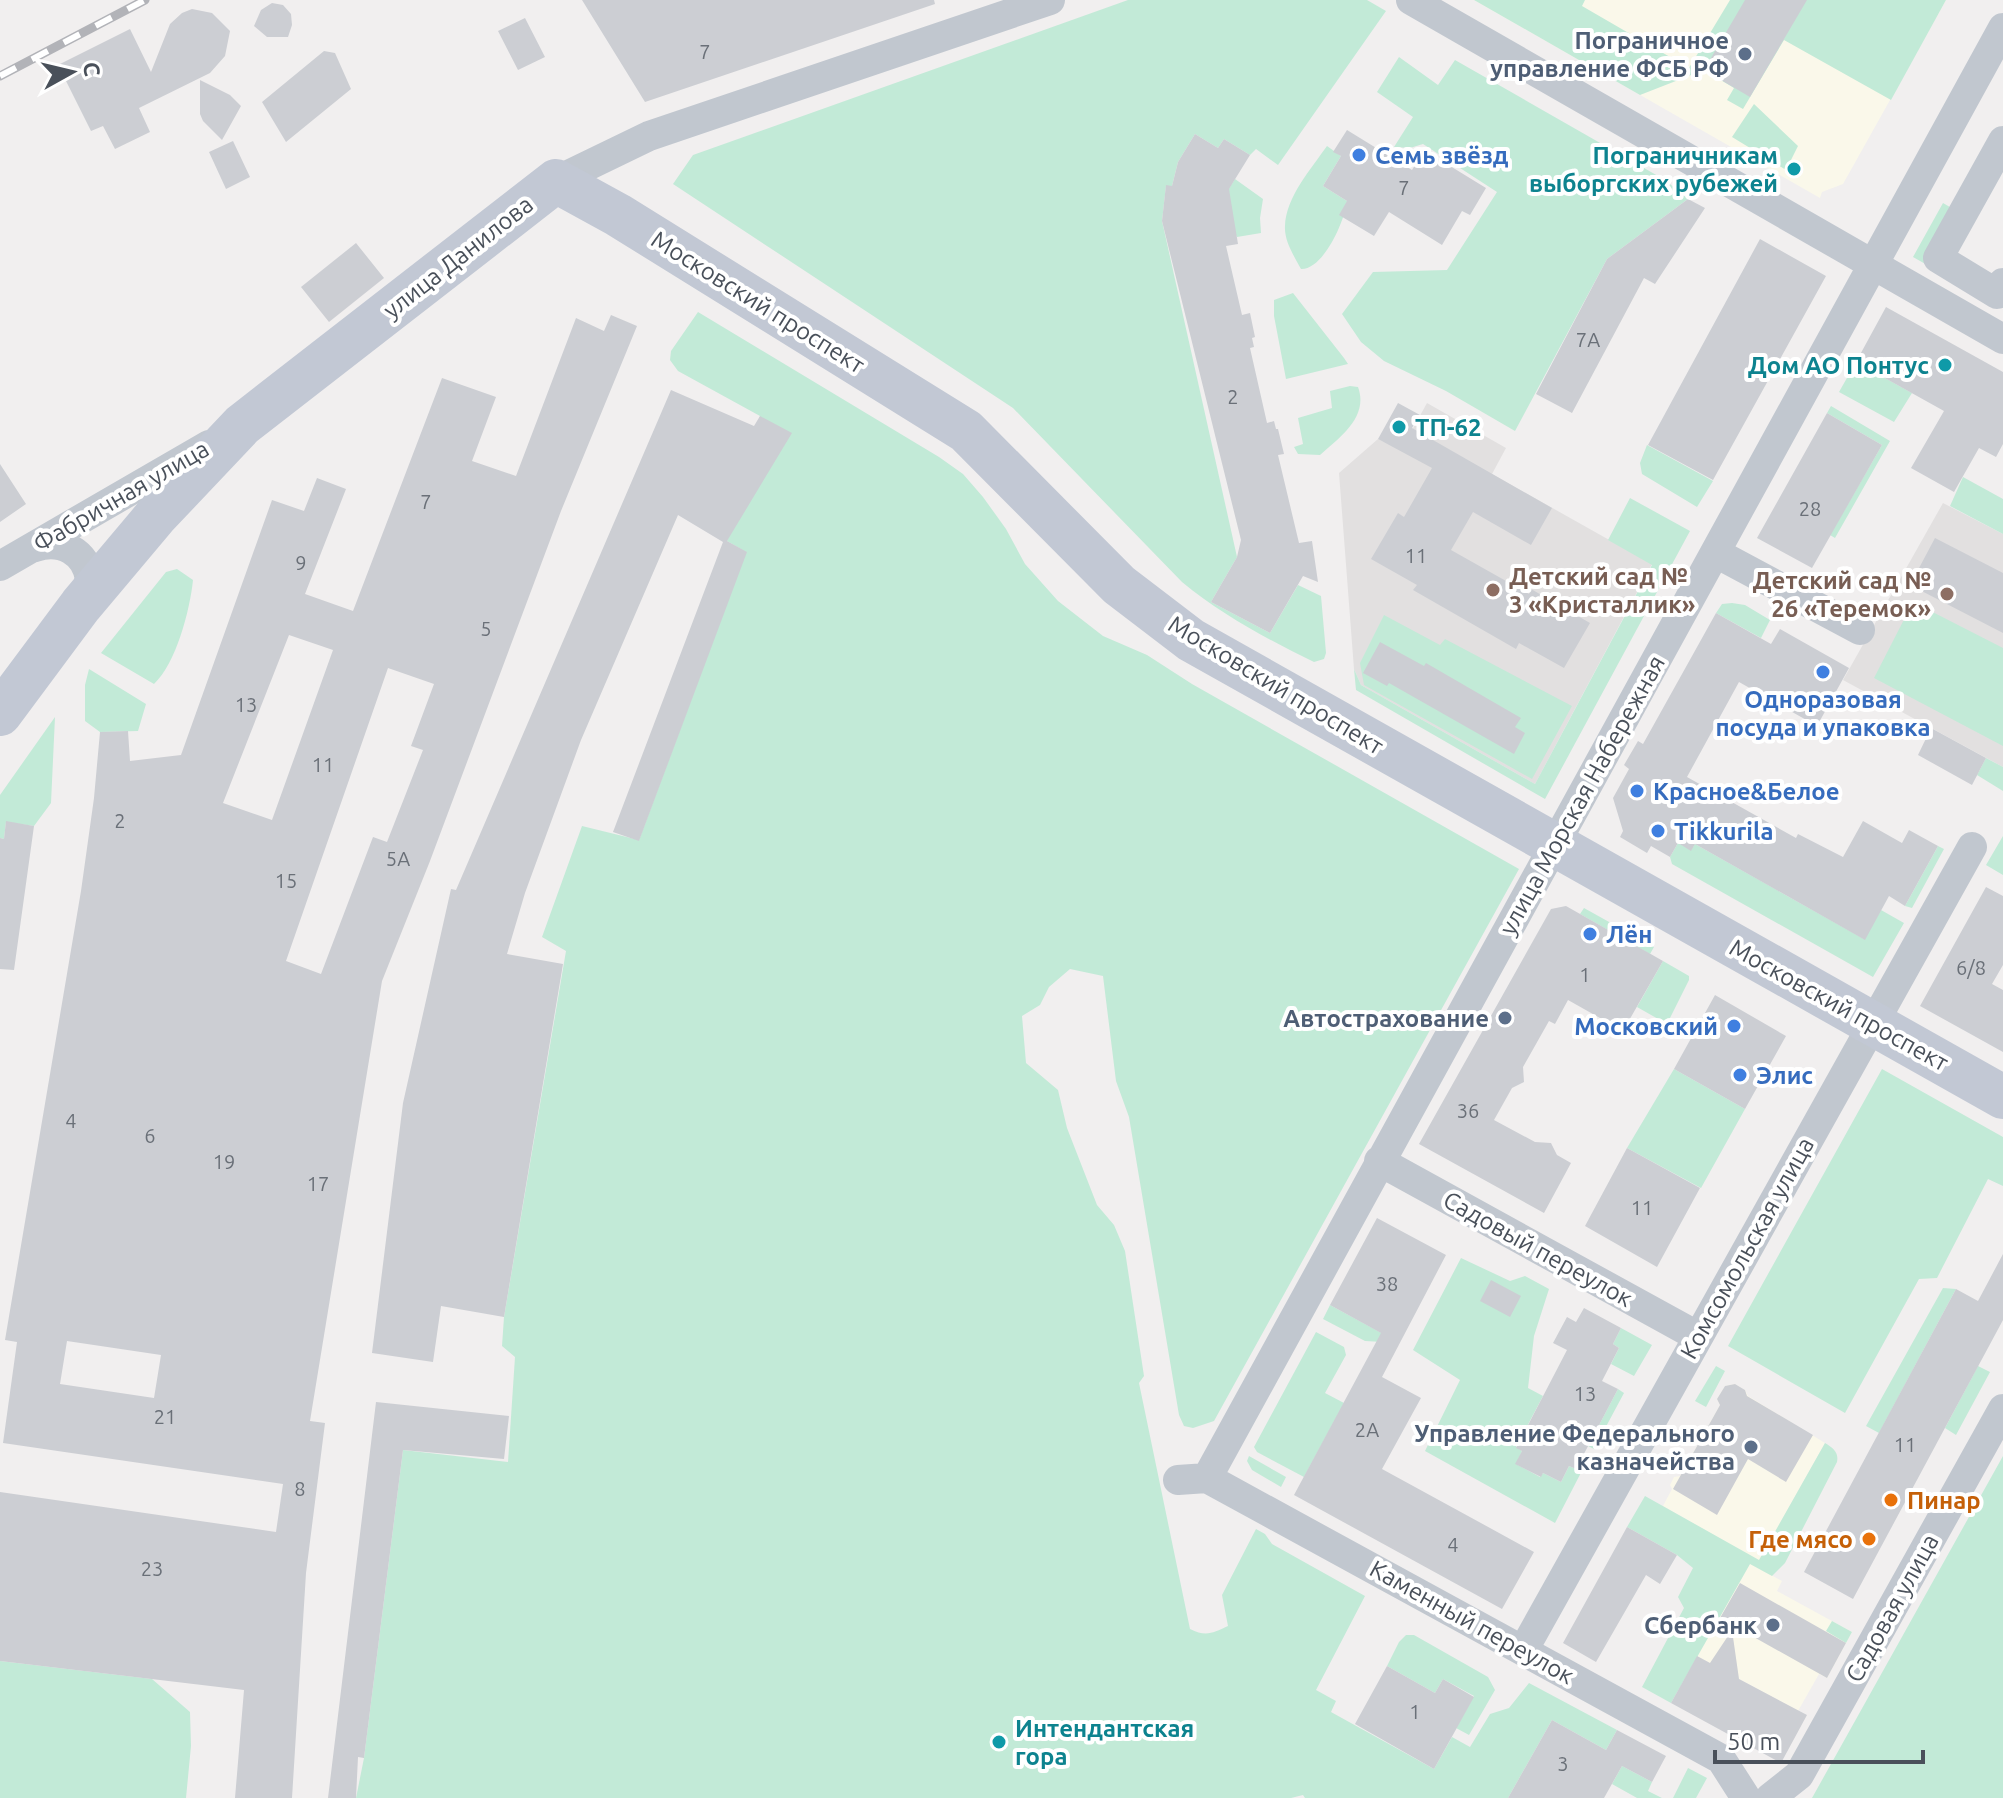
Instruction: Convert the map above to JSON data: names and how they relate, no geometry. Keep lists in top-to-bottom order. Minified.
{"streets":{"street":["улица Данилова","Московский проспект","Фабричная улица","улица Морская Набережная","Комсомольская улица","Садовый переулок","Садовая улица","Каменный переулок"]},"crossings":[["улица Данилова","Московский проспект"],["улица Данилова","Фабричная улица"],["Московский проспект","улица Морская Набережная"],["Московский проспект","Комсомольская улица"],["улица Морская Набережная","Садовый переулок"],["улица Морская Набережная","Каменный переулок"],["Комсомольская улица","Садовый переулок"],["Комсомольская улица","Каменный переулок"]],"places":["Пограничное управление ФСБ РФ","Семь звёзд","Пограничникам выборгских рубежей","Дом АО Понтус","ТП-62","Детский сад № 3 «Кристаллик»","Детский сад № 26 «Теремок»","Одноразовая посуда и упаковка","Красное&Белое","Tikkurila","Лён","Автострахование","Московский","Элис","Управление Федерального казначейства","Пинар","Где мясо","Сбербанк","Интендантская гора"],"house_numbers":["7","7","7А","2","7","28","11","9","5","13","11","2","5А","15","6/8","1","36","4","6","19","17","11","38","13","21","2А","11","8","4","23","1","3"],"scale_bar":"50 m","north":"right"}
